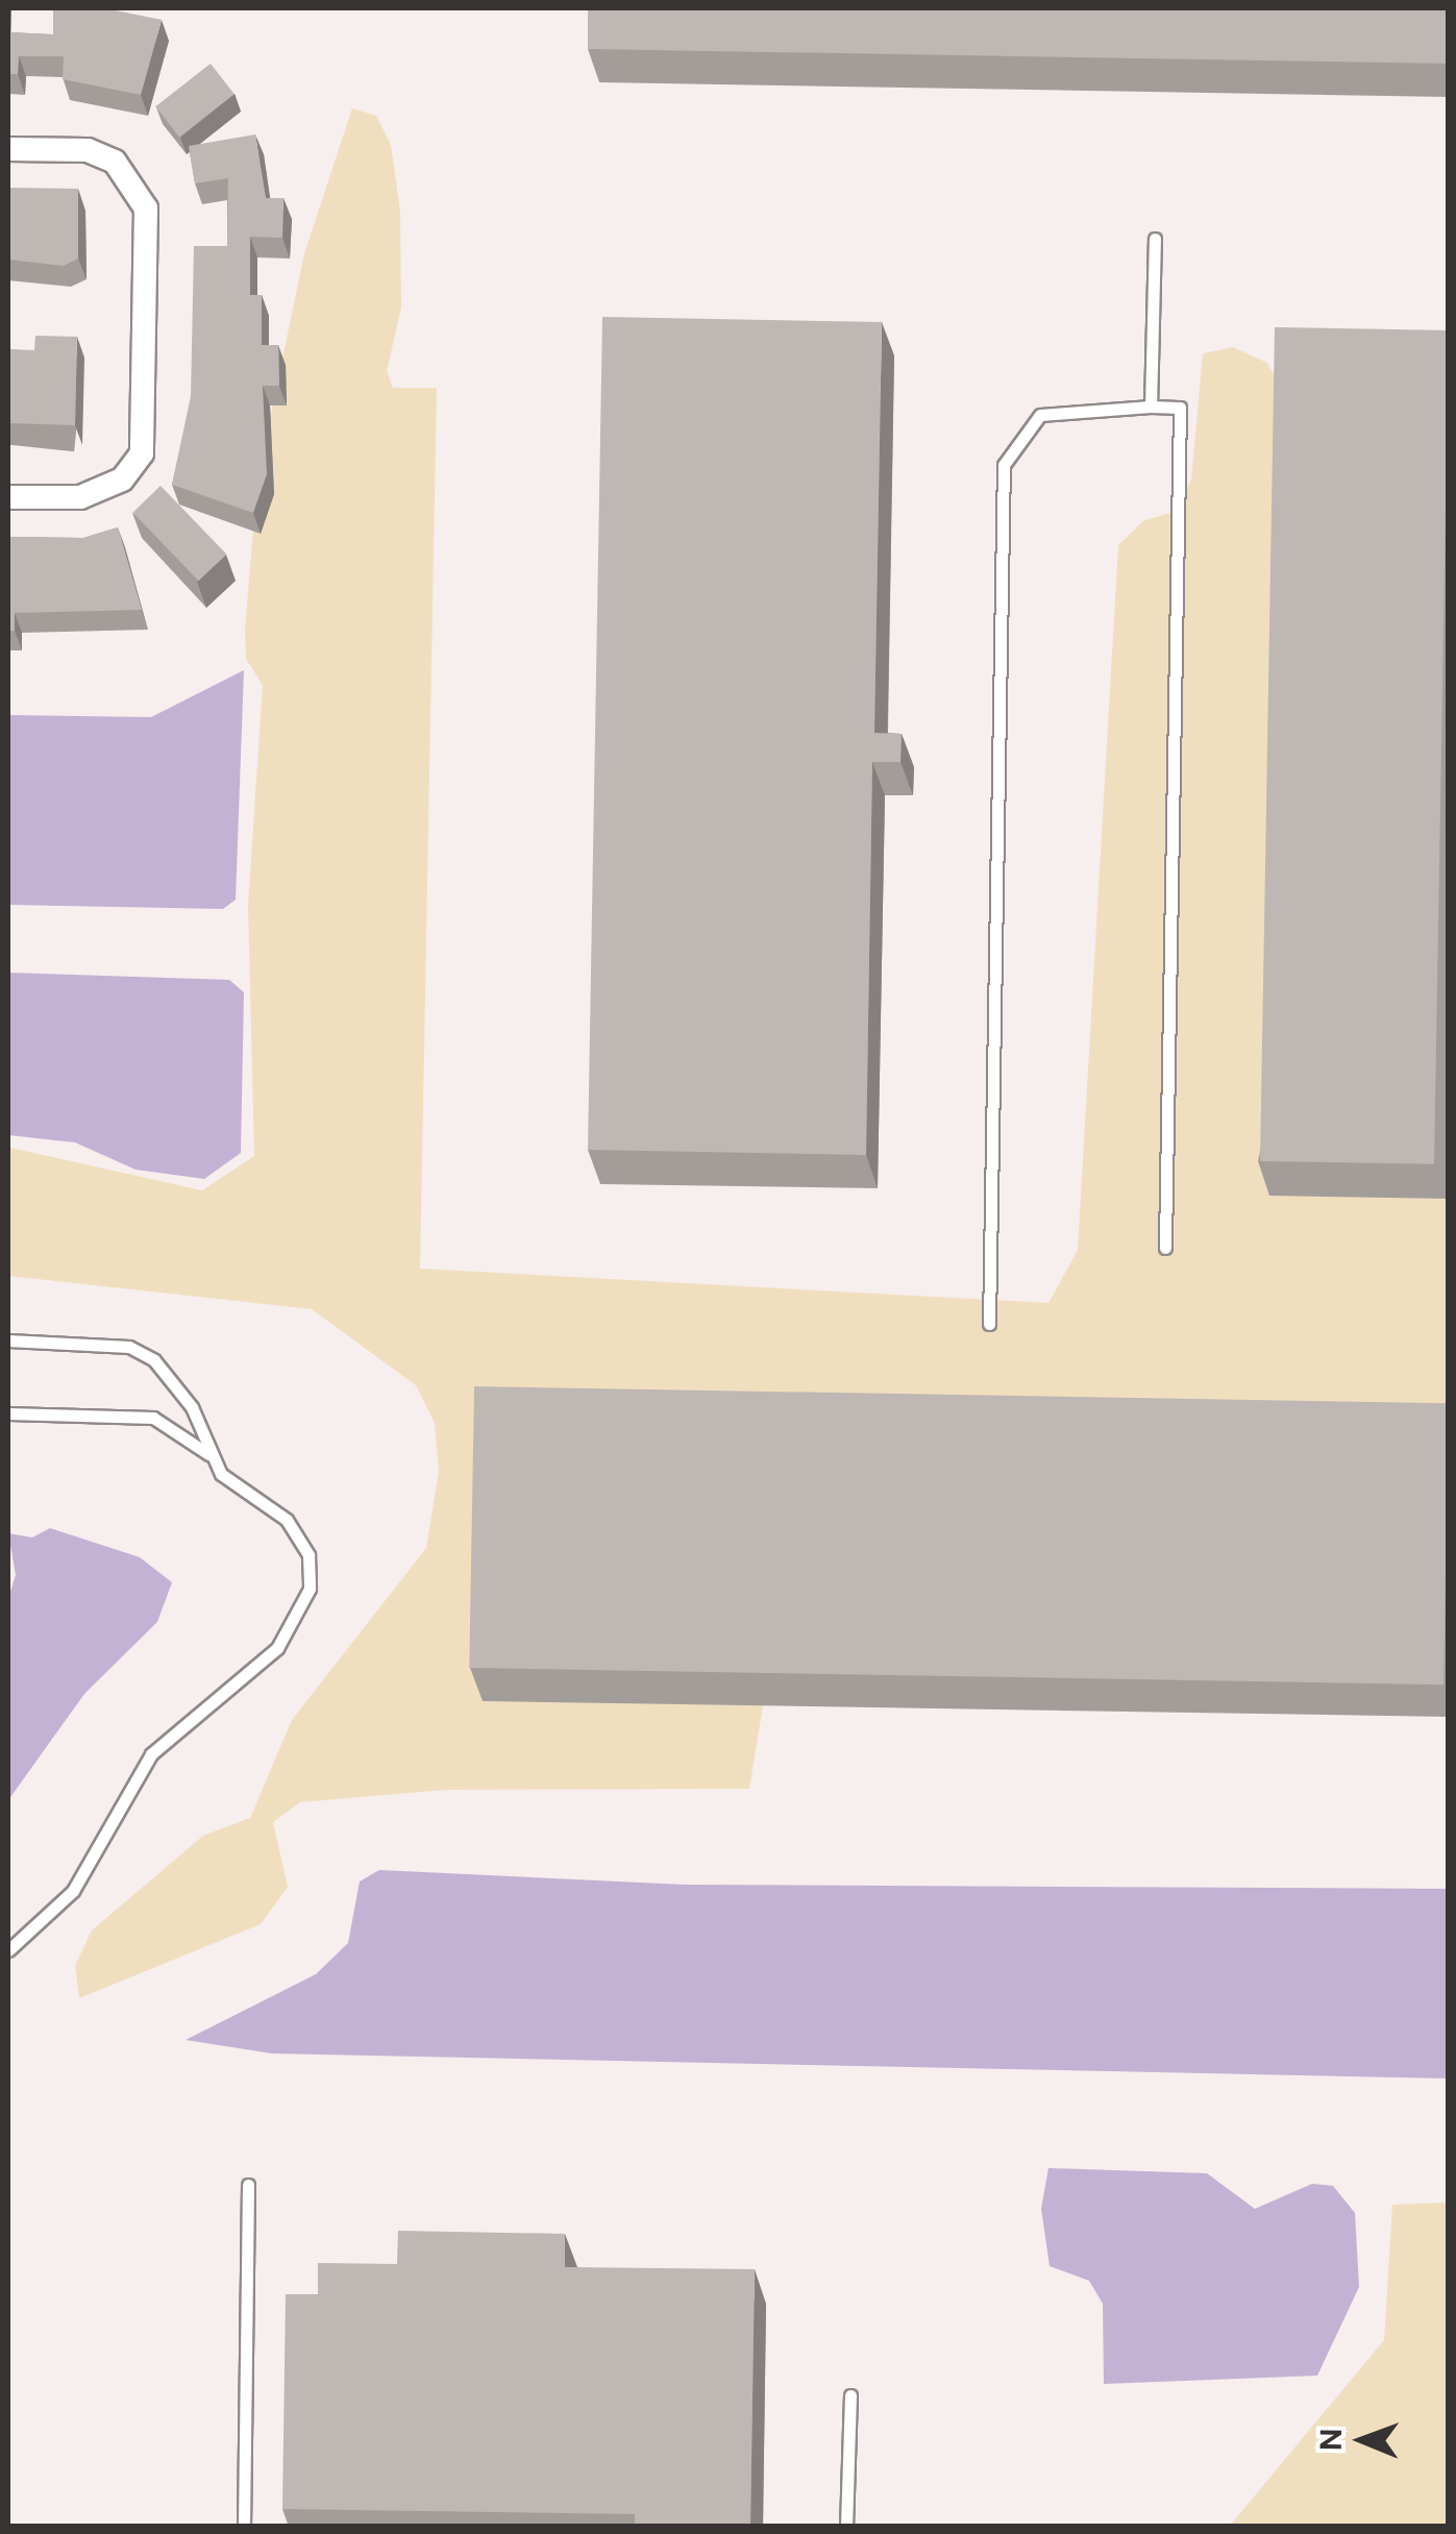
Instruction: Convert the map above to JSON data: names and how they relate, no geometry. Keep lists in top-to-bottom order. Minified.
{"north":"left"}
